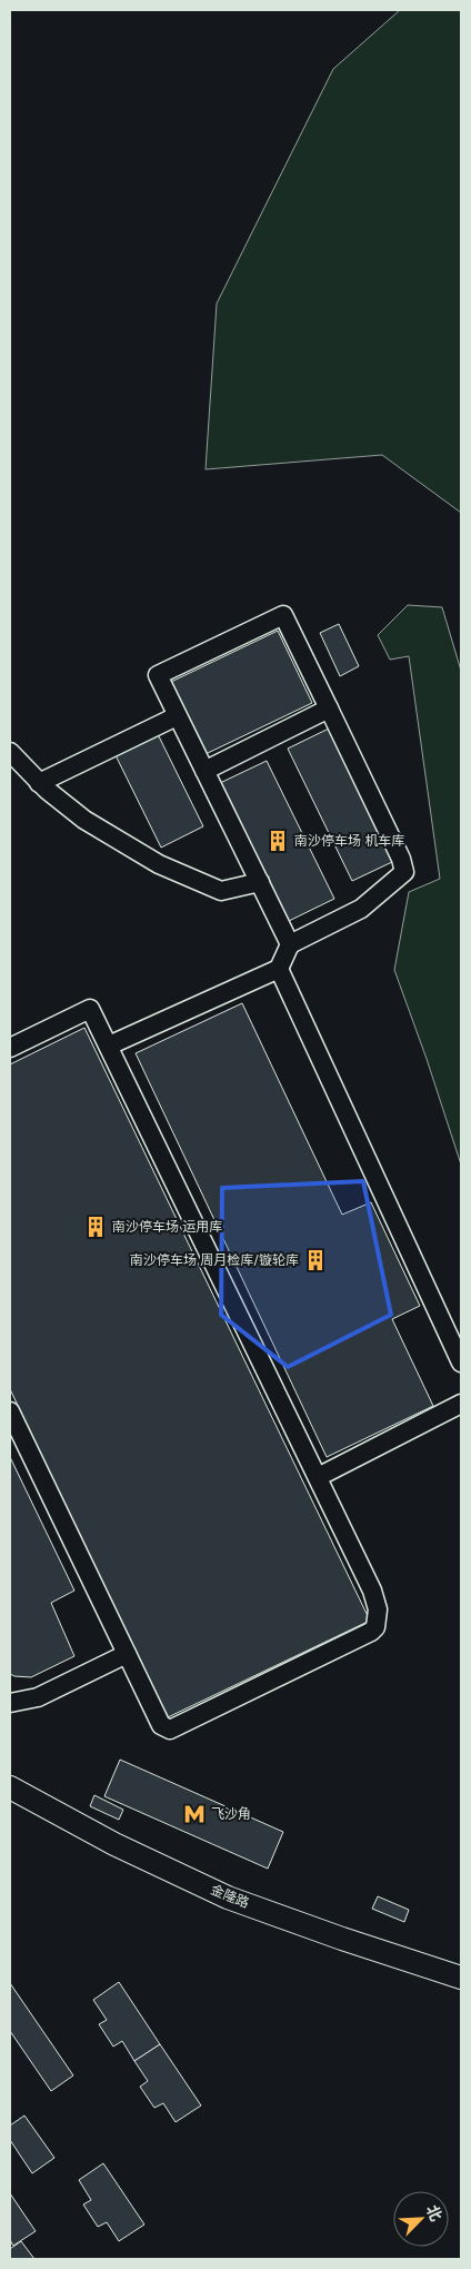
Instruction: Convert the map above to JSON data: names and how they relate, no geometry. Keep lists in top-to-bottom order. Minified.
{"streets":{"main road":["金隆路"]},"places":{"building":["南沙停车场 机车库","南沙停车场 运用库","南沙停车场 周月检库/镟轮库"],"metro station":["飞沙角"]},"north":"top right"}
